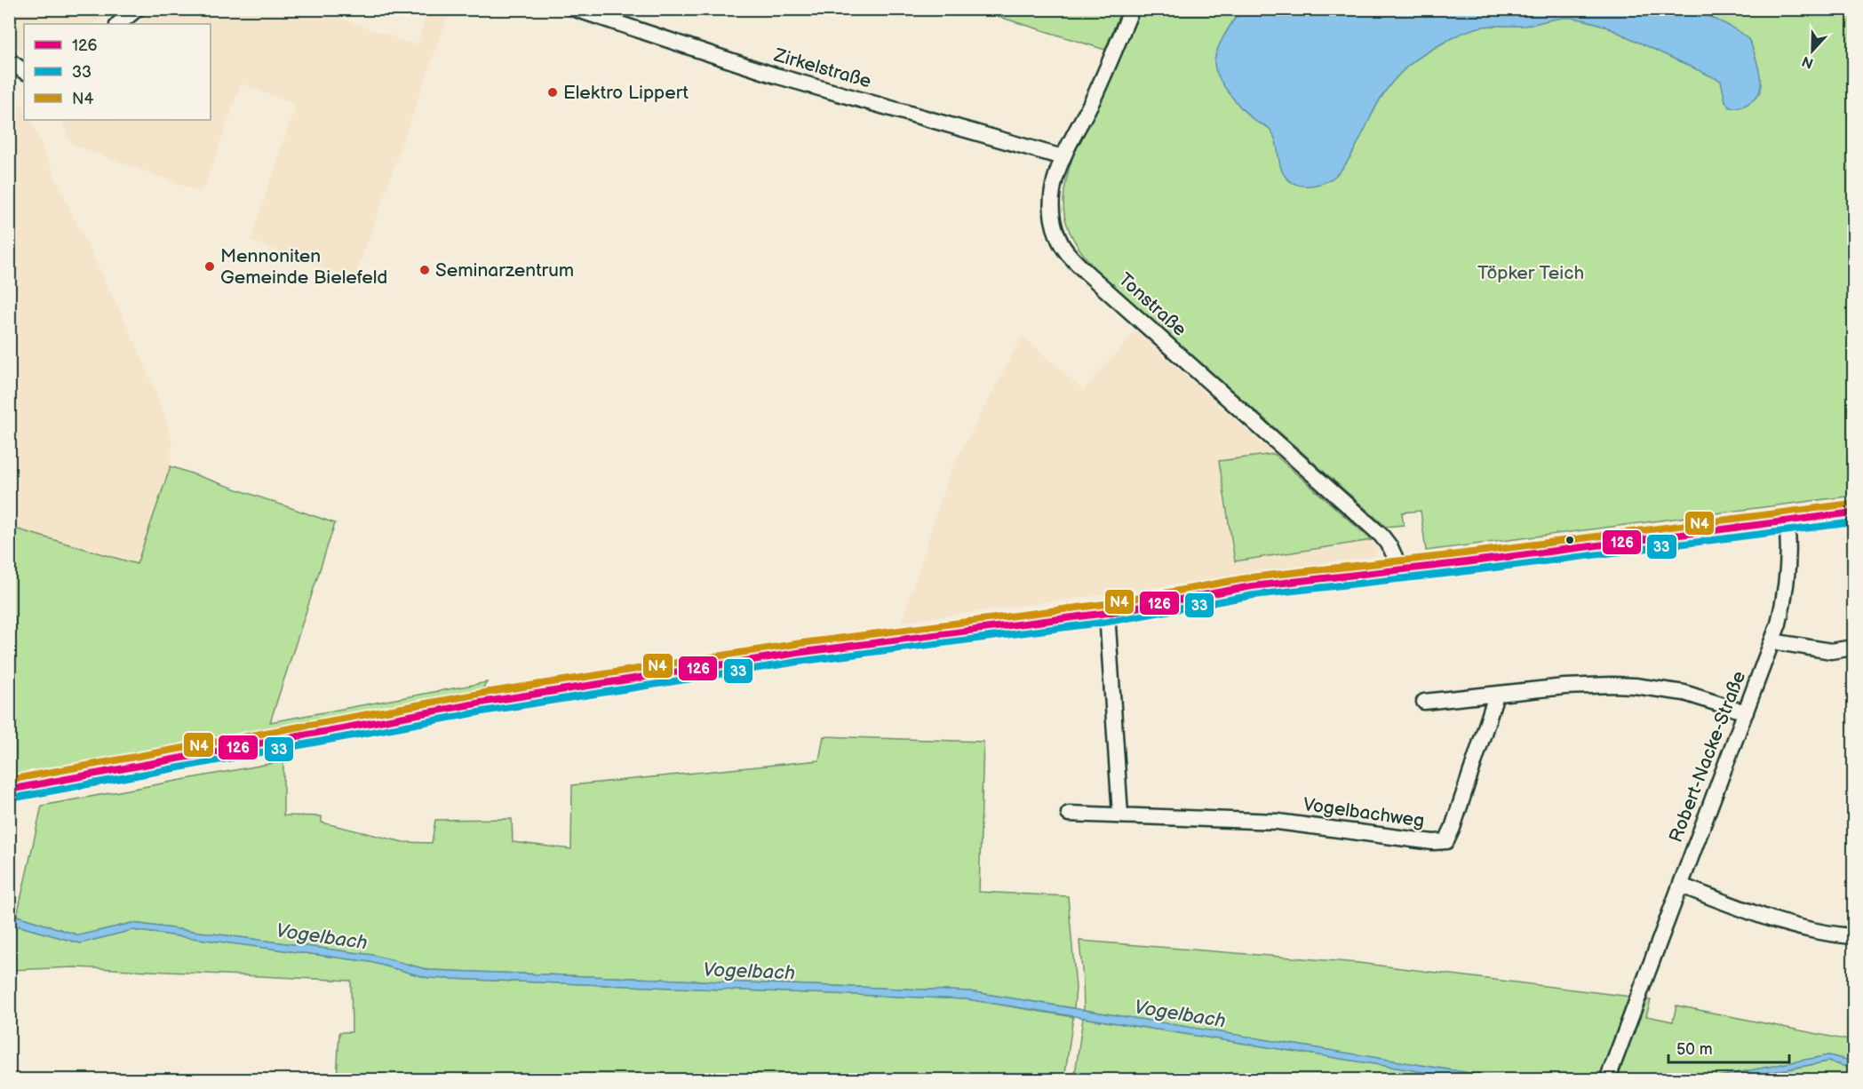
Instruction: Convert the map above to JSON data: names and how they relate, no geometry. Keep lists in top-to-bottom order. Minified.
{"streets":{"street":["Zirkelstraße","Tonstraße","Robert-Nacke-Straße","Vogelbachweg"]},"crossings":[["Zirkelstraße","Tonstraße"]],"water":["Vogelbach"],"parks":["Töpker Teich"],"places":["Elektro Lippert","Mennoniten Gemeinde Bielefeld","Seminarzentrum"],"lines":["transit line N4","transit line 126","transit line 33"],"legend":["126","33","N4"],"scale_bar":"50 m","north":"bottom"}
